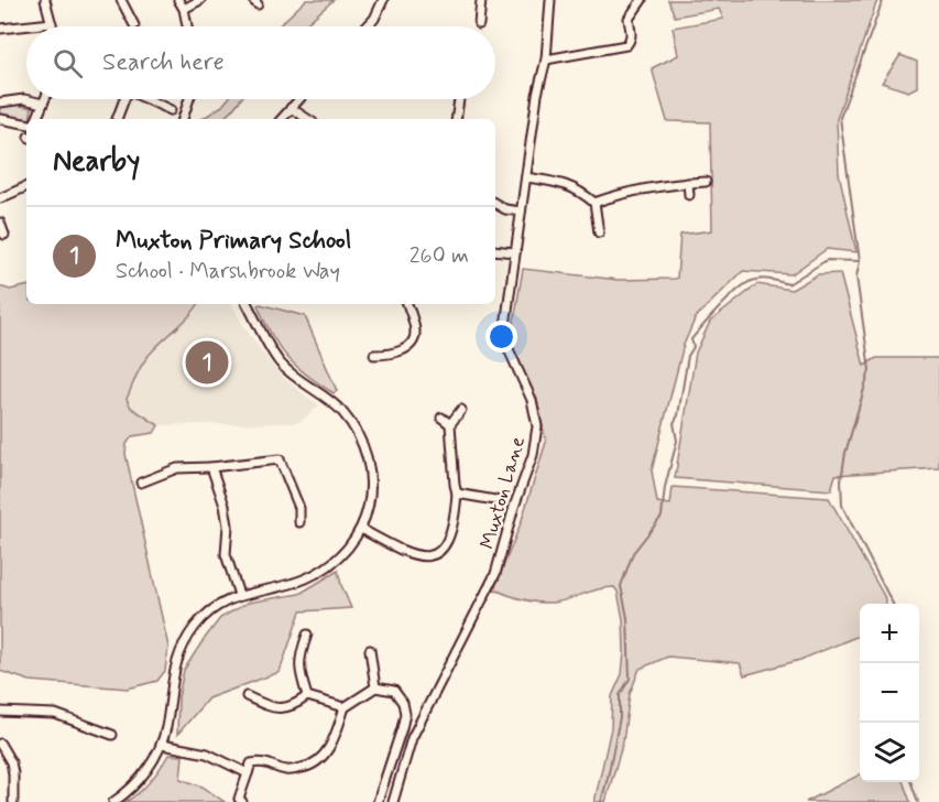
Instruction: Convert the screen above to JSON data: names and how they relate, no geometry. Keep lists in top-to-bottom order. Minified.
{"streets":{"street":["Muxton Lane"]},"page":{"search":"Search here","heading":"Nearby","list":[{"mark":"1","name":"Muxton Primary School","note":"School · Marshbrook Way","value":"260 m"}],"pins":"1","map_buttons":["+","−"]}}
